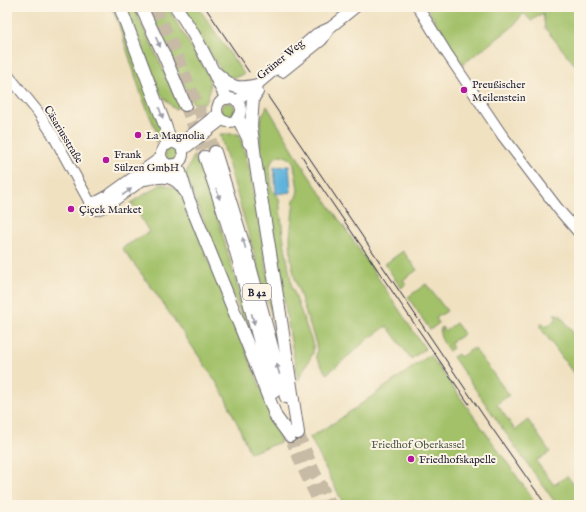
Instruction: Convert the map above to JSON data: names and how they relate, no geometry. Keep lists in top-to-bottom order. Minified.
{"streets":{"highway":["B 42"],"main road":["Grüner Weg","Cäsariusstraße"]},"crossings":[["Grüner Weg","Cäsariusstraße"],["Grüner Weg","B 42"]],"parks":["Friedhof Oberkassel"],"places":["Preußischer Meilenstein","La Magnolia","Frank Sülzen GmbH","Çiçek Market","Friedhofskapelle"]}
